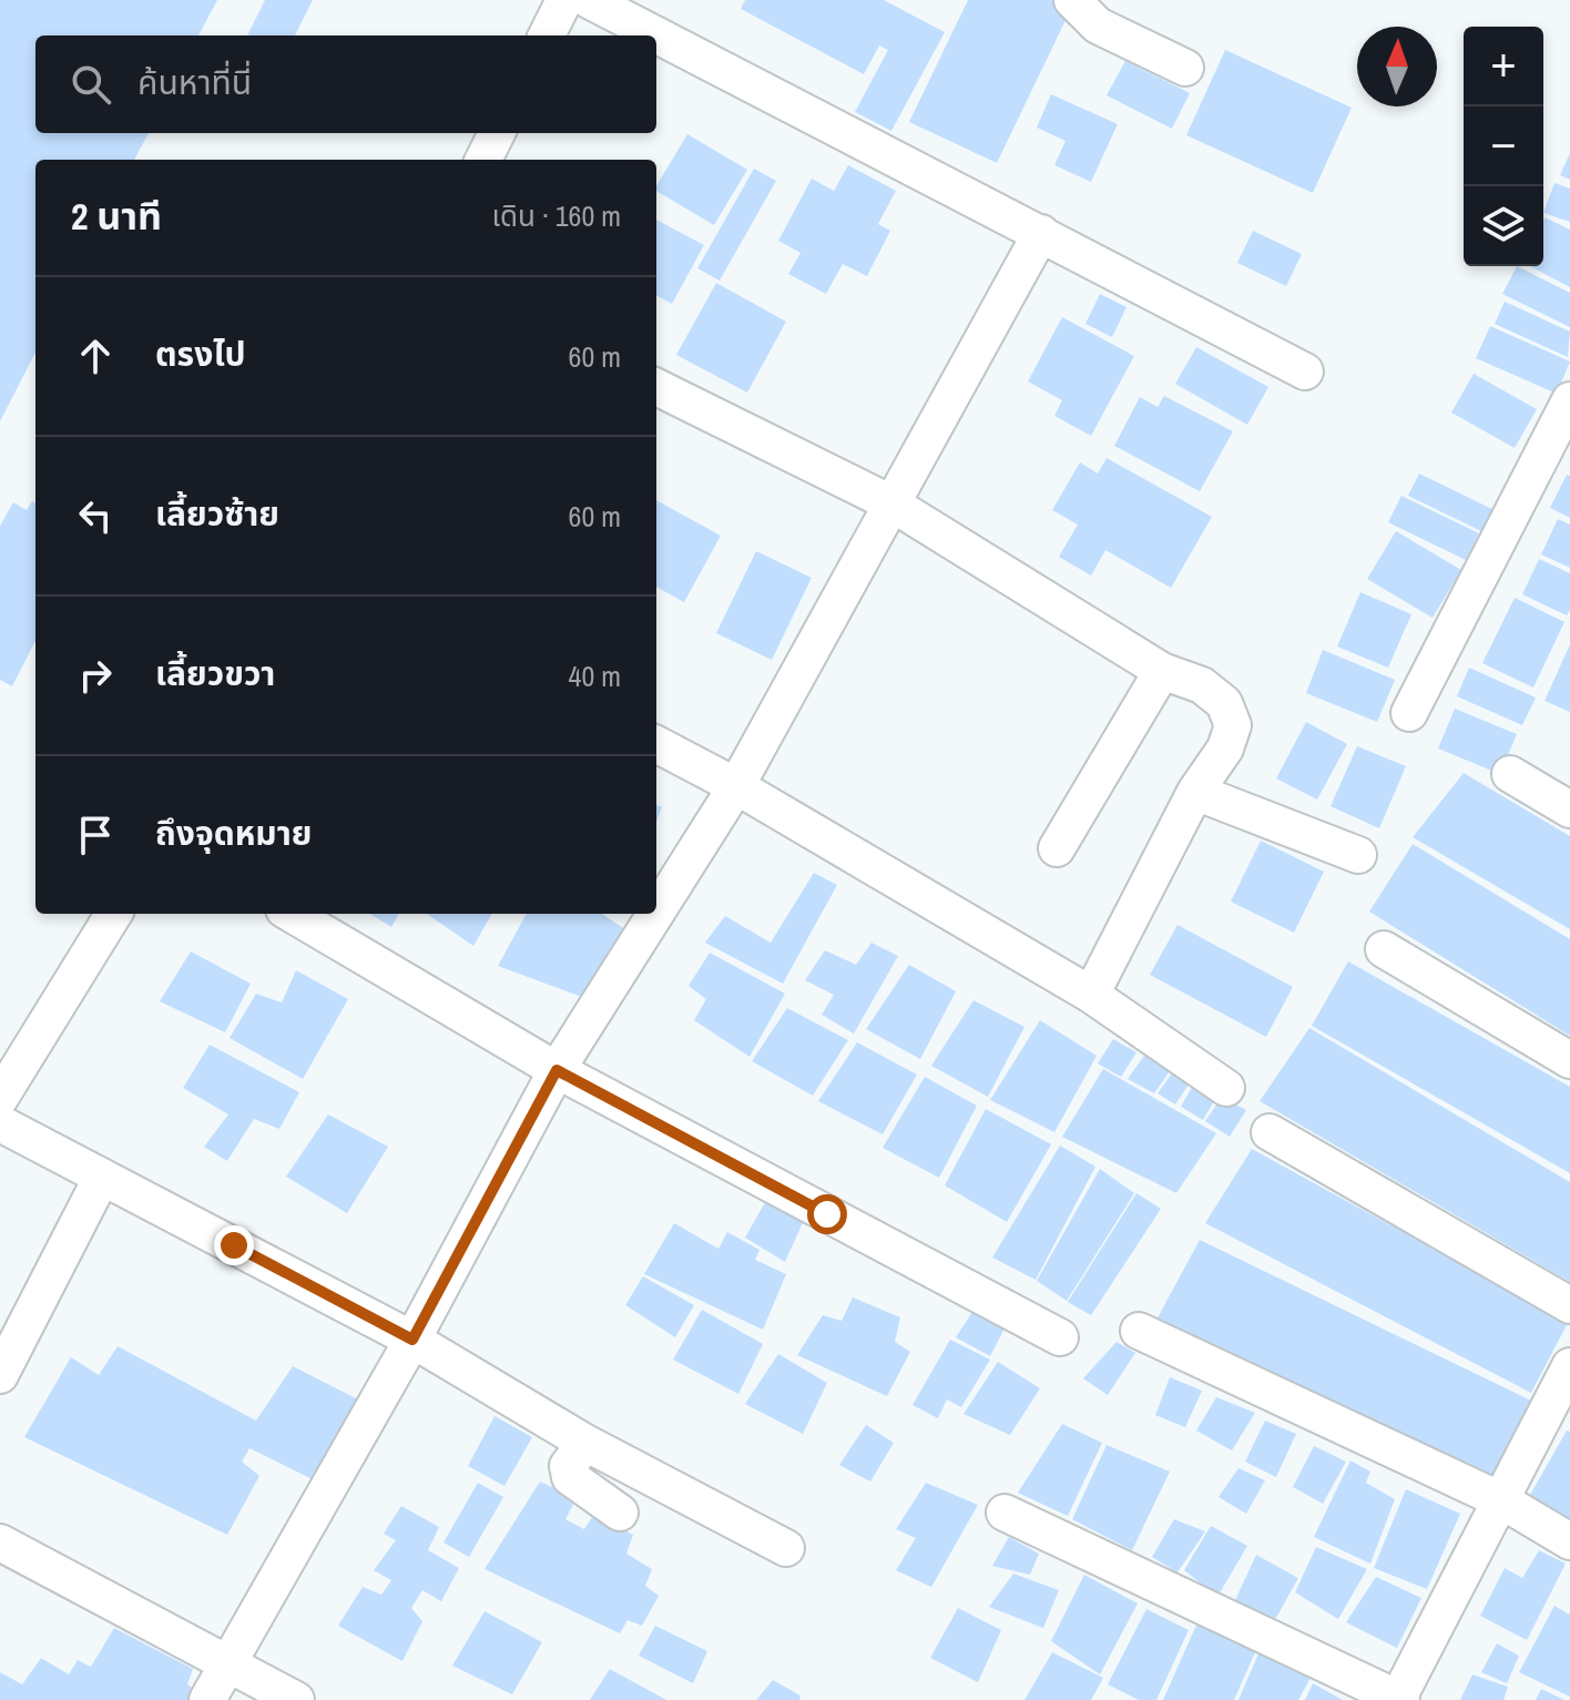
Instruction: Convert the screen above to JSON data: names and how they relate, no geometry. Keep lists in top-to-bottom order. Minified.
{"north":"top","page":{"map_buttons":["+","−"],"search":"ค้นหาที่นี่","heading":["2 นาที","เดิน · 160 m"],"list":[["ตรงไป","60 m"],["เลี้ยวซ้าย","60 m"],["เลี้ยวขวา","40 m"],"ถึงจุดหมาย"]}}
